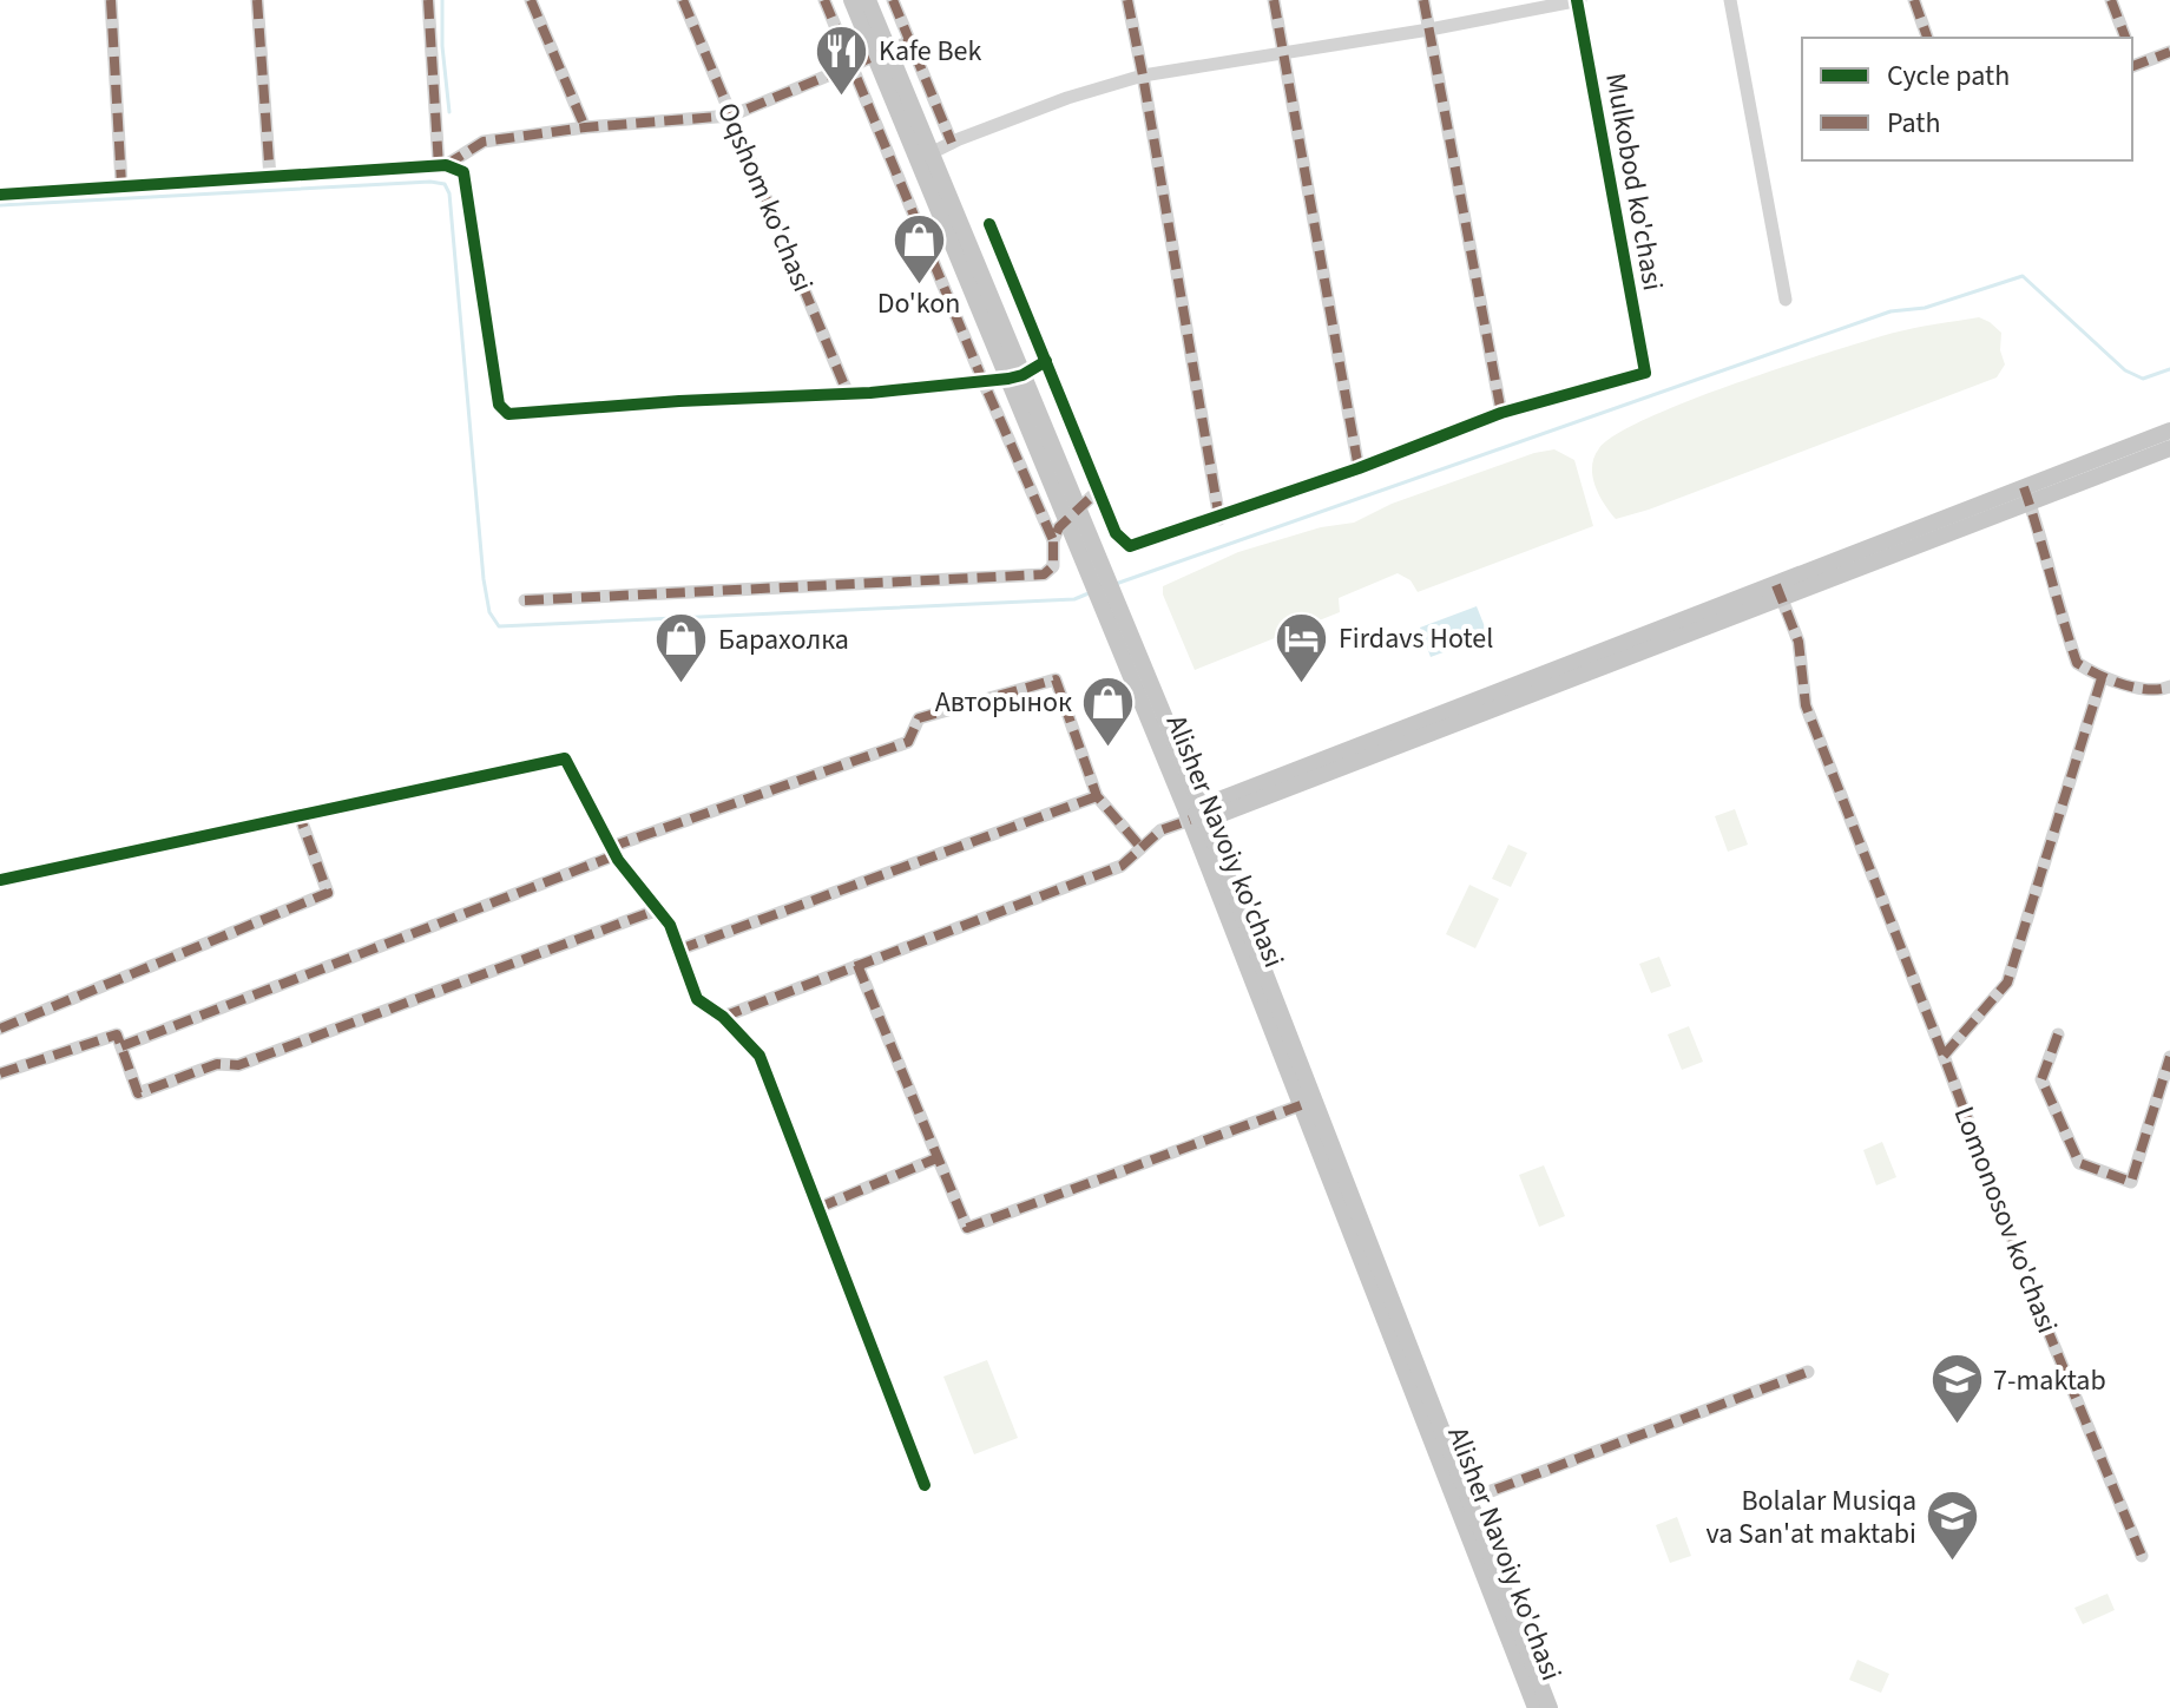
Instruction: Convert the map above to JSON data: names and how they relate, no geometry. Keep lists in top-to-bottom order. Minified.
{"streets":{"main road":["Alisher Navoiy ko'chasi"],"street":["Mulkobod ko'chasi","Oqshom ko'chasi","Lomonosov ko'chasi"]},"places":{"restaurant":["Kafe Bek"],"shop":["Do'kon","Барахолка","Авторынок"],"hotel":["Firdavs Hotel"],"school or university":["7-maktab","Bolalar Musiqa va San'at maktabi"]},"legend":["Cycle path","Path"]}
